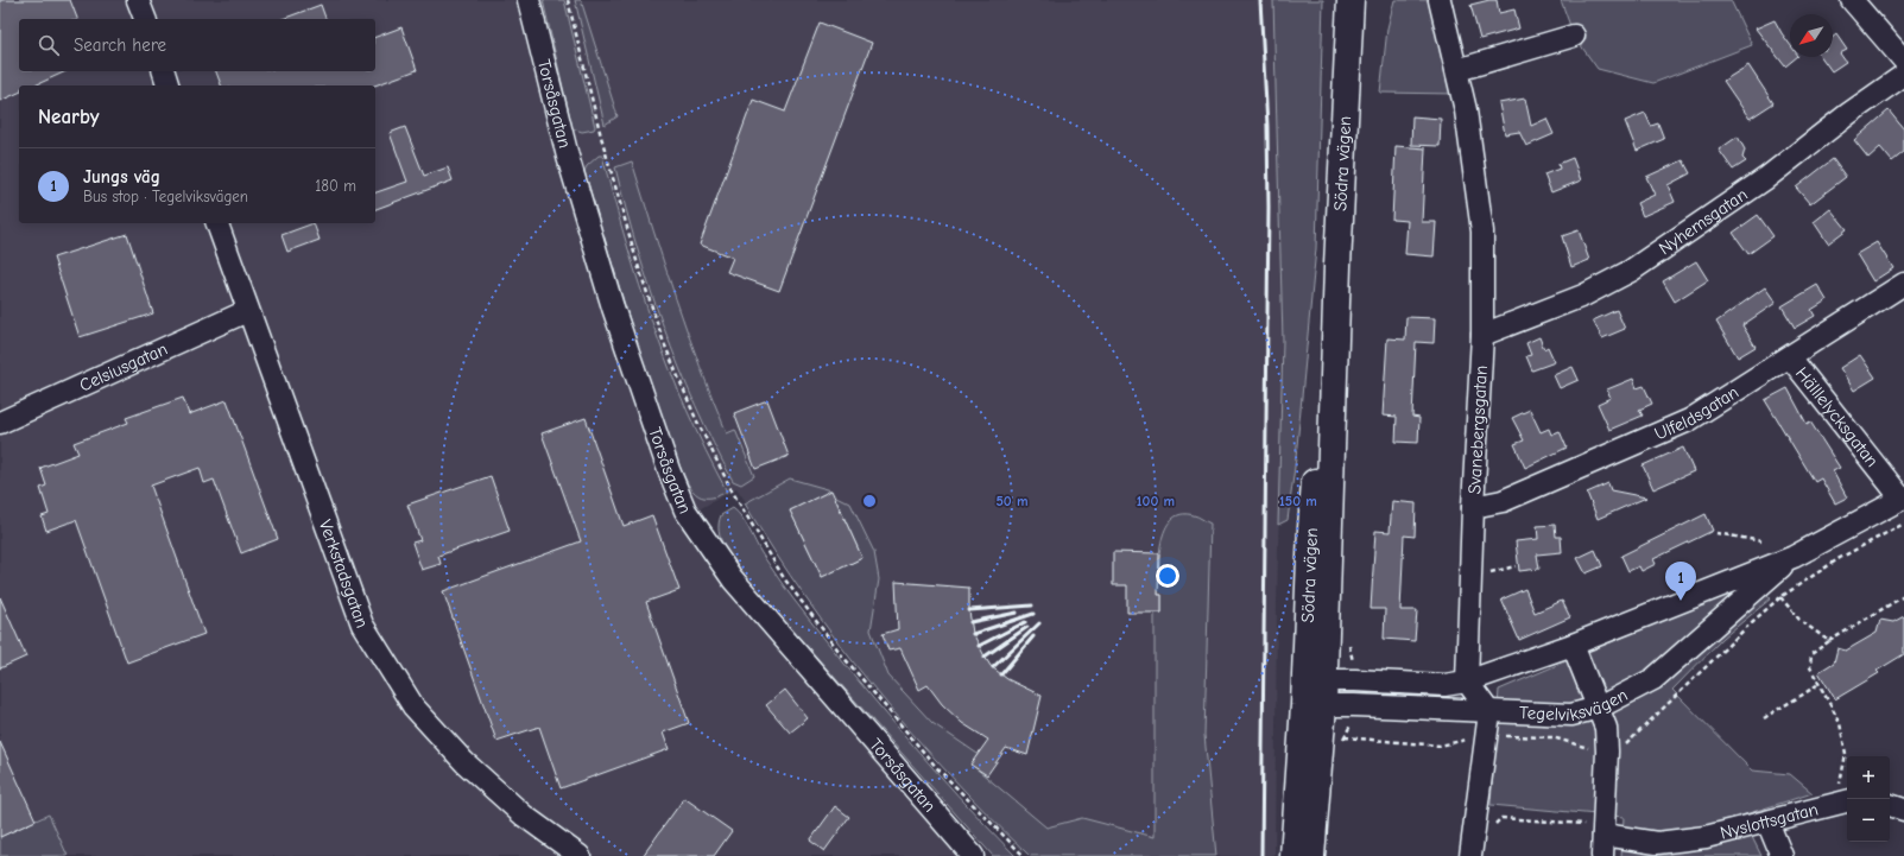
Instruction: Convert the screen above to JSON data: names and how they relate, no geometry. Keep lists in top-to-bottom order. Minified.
{"streets":{"main road":["Södra vägen"],"street":["Torsåsgatan","Nyhemsgatan","Celsiusgatan","Ulfeldsgatan","Hälllelycksgatan","Svanebergsgatan","Verkstadsgatan","Tegelviksvägen","Nyslottsgatan"]},"crossings":[["Södra vägen","Tegelviksvägen"],["Nyhemsgatan","Svanebergsgatan"],["Celsiusgatan","Verkstadsgatan"],["Ulfeldsgatan","Hälllelycksgatan"],["Ulfeldsgatan","Svanebergsgatan"],["Hälllelycksgatan","Tegelviksvägen"],["Svanebergsgatan","Tegelviksvägen"]],"north":"bottom left","page":{"search":"Search here","heading":"Nearby","list":[{"mark":"1","name":"Jungs väg","note":"Bus stop · Tegelviksvägen","value":"180 m"}],"pins":"1","map_buttons":["+","−"]},"rings":["50 m","100 m","150 m"]}
